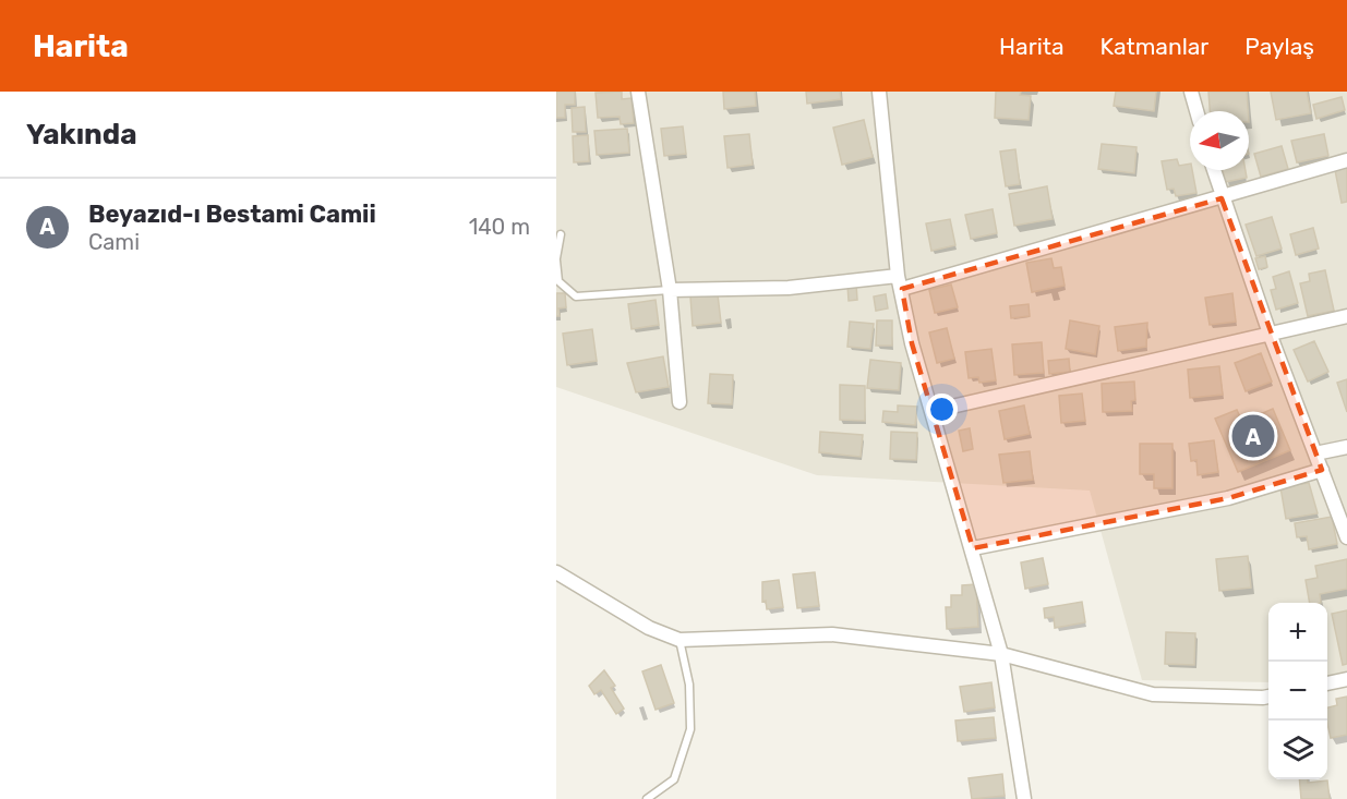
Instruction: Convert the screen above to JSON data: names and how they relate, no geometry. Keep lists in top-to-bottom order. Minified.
{"north":"left","page":{"header":"Harita","nav":["Harita","Katmanlar","Paylaş"],"heading":"Yakında","list":[{"mark":"A","name":"Beyazıd-ı Bestami Camii","note":"Cami","value":"140 m"}],"pins":"A","map_buttons":["+","−"]}}
